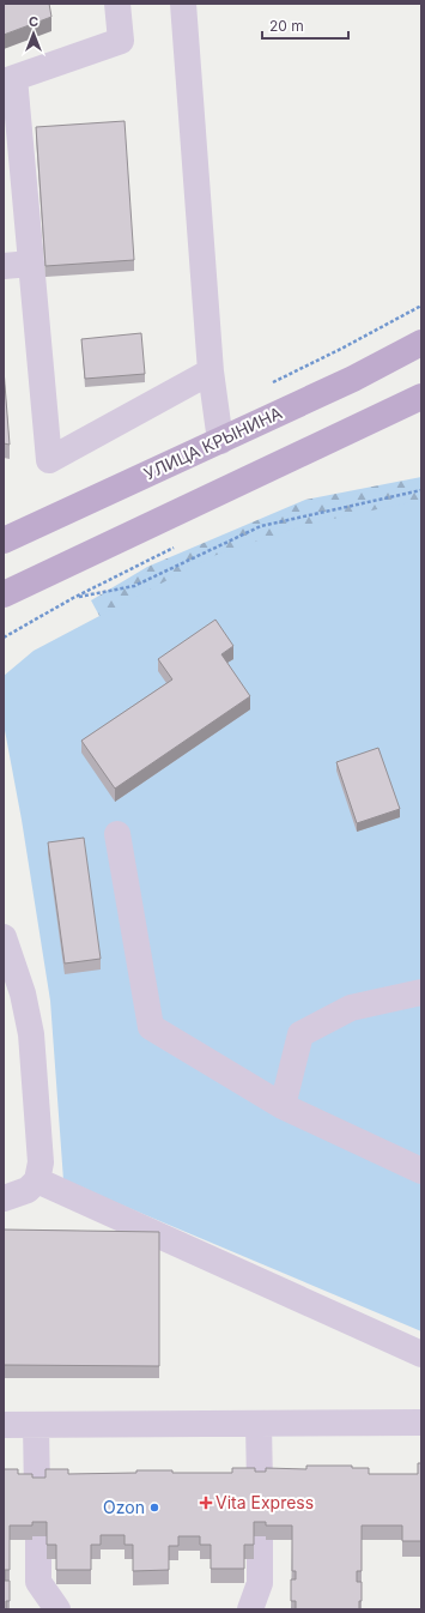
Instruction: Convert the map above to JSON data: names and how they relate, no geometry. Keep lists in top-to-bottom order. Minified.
{"streets":{"main road":["УЛИЦА КРЫНИНА"]},"places":{"health":["Vita Express"],"other":["Ozon"]},"scale_bar":"20 m","north":"top"}
